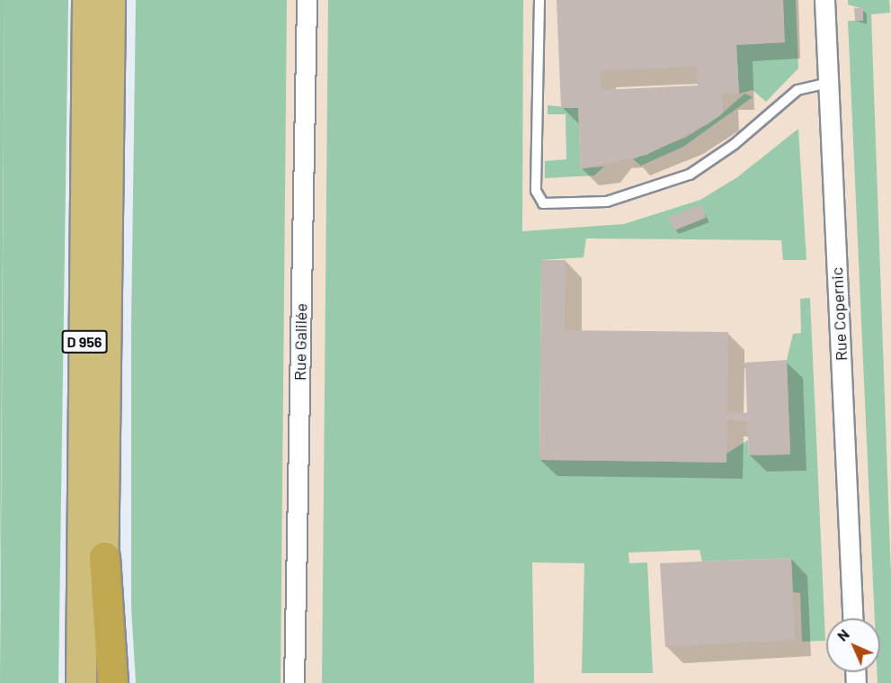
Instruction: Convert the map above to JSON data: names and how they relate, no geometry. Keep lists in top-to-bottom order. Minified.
{"streets":{"highway":["D 956"],"street":["Rue Copernic","Rue Galilée"]},"north":"top left"}
